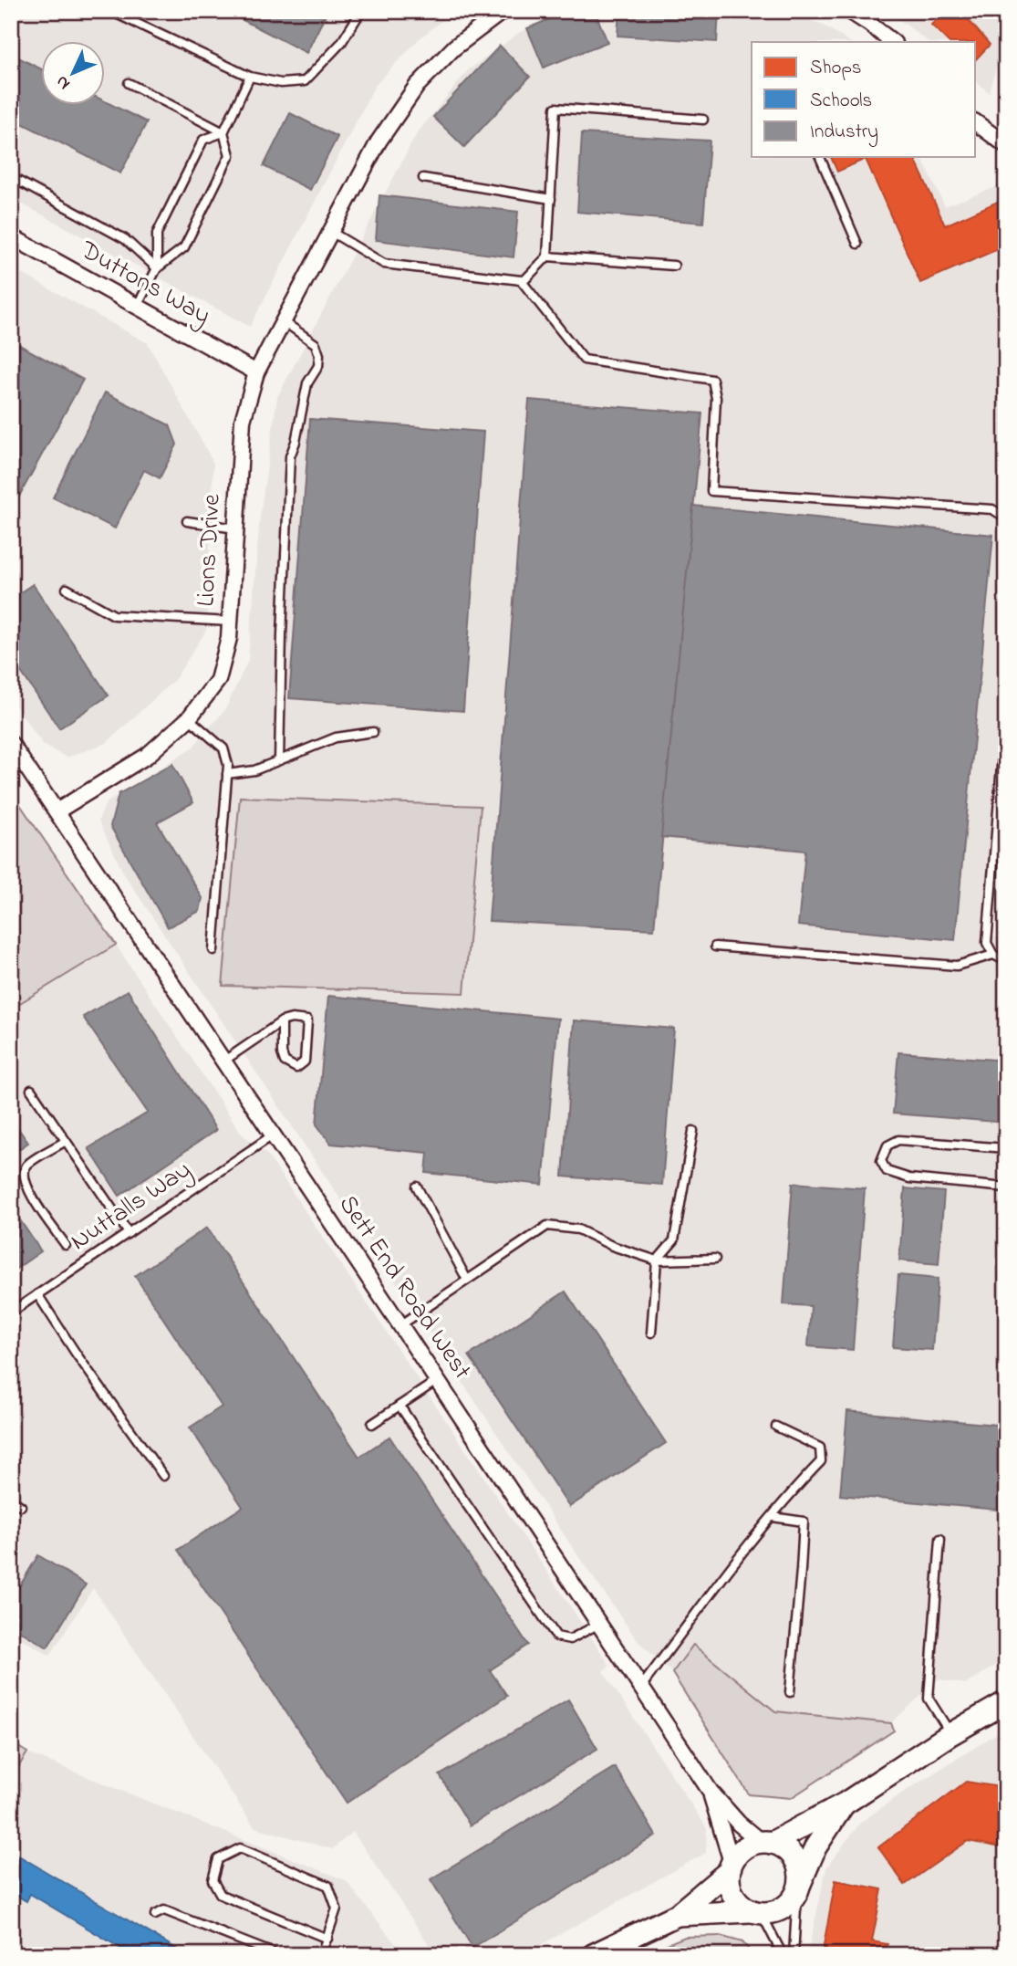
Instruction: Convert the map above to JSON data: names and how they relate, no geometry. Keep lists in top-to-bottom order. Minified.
{"streets":{"street":["Duttons Way","Lions Drive","Sett End Road West"],"lane":["Nuttalls Way"]},"crossings":[["Duttons Way","Lions Drive"],["Lions Drive","Sett End Road West"],["Nuttalls Way","Sett End Road West"]],"legend":["Shops","Schools","Industry"],"north":"bottom left"}
